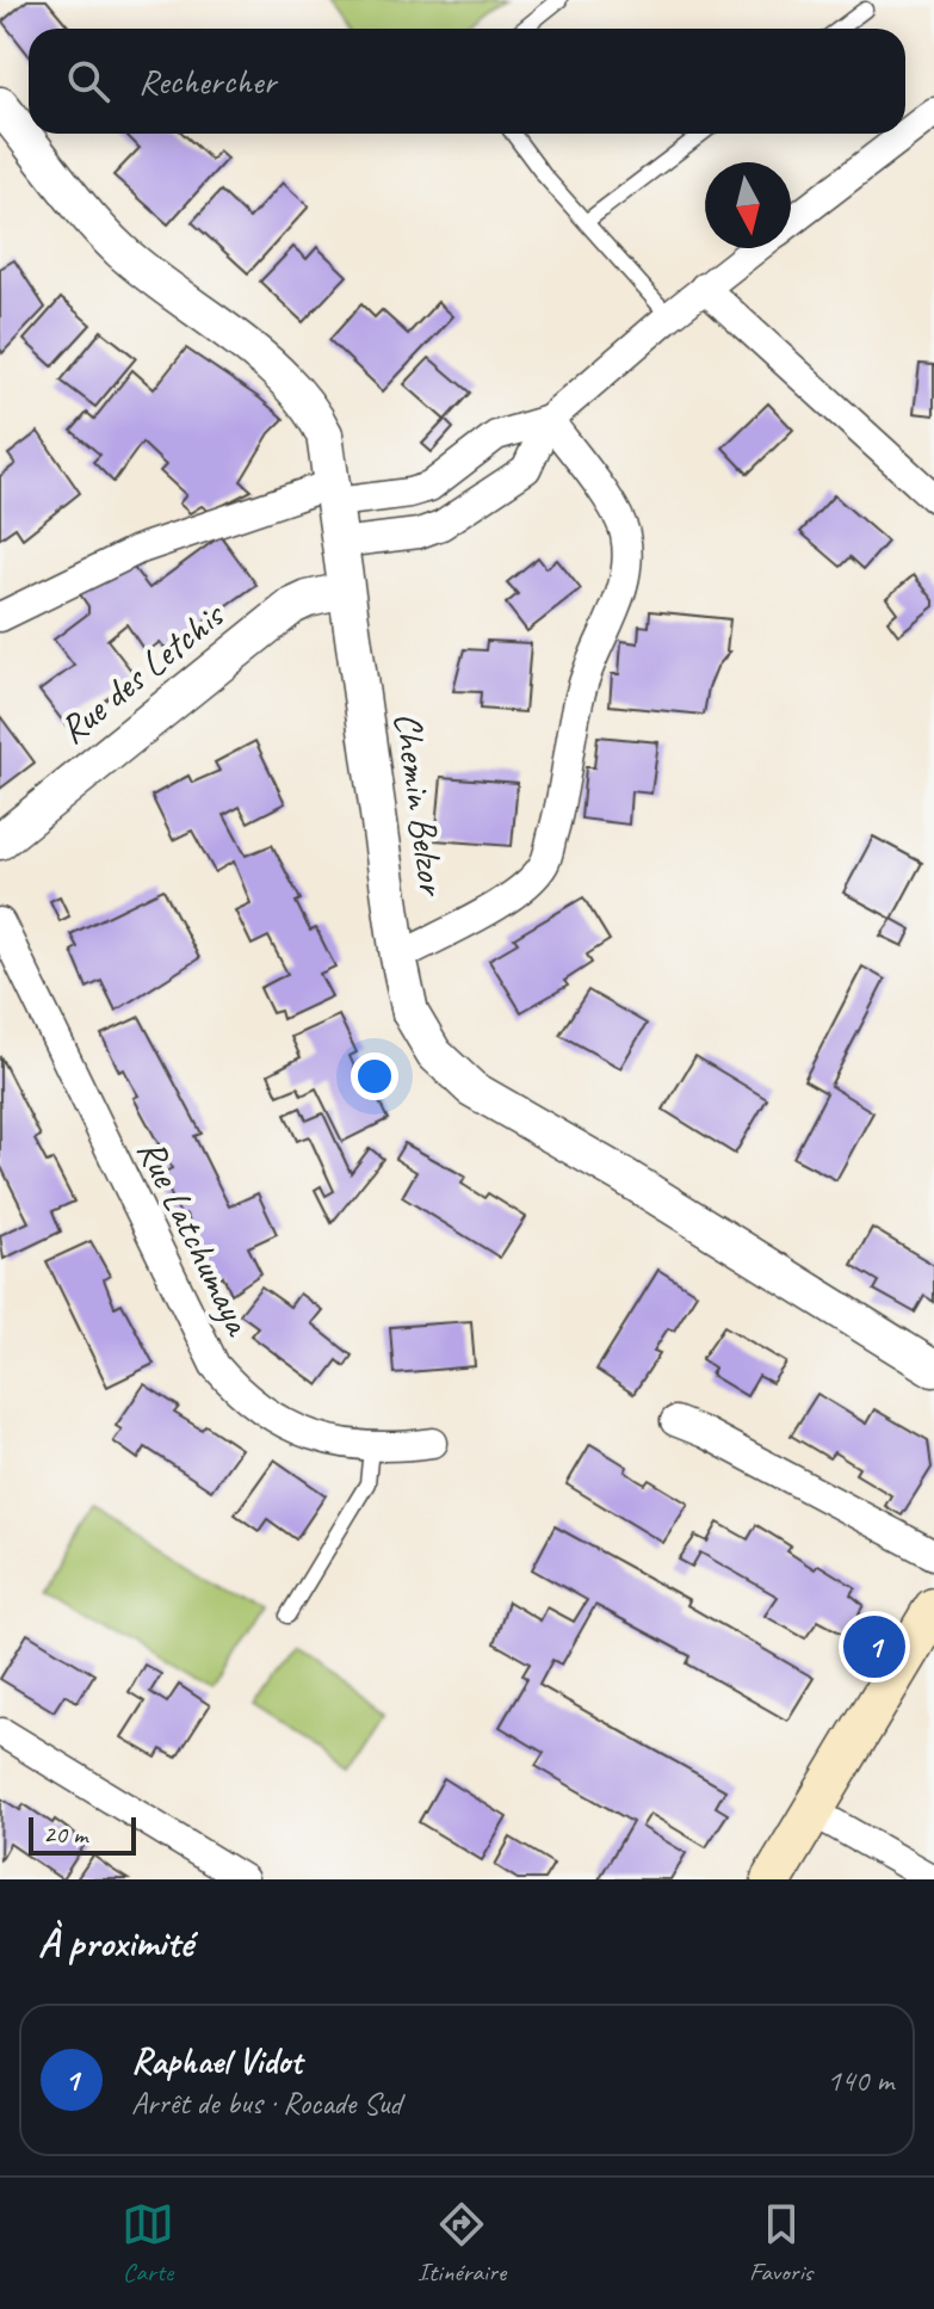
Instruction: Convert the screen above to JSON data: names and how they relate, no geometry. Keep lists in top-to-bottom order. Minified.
{"streets":{"street":["Rue des Letchis","Chemin Belzor","Rue Latchumaya"]},"crossings":[["Rue des Letchis","Chemin Belzor"]],"scale_bar":"20 m","north":"bottom","page":{"search":"Rechercher","pins":"1","scale":"20 m","heading":"À proximité","list":[{"mark":"1","name":"Raphael Vidot","note":"Arrêt de bus · Rocade Sud","value":"140 m"}],"nav":["Carte","Itinéraire","Favoris"]}}
